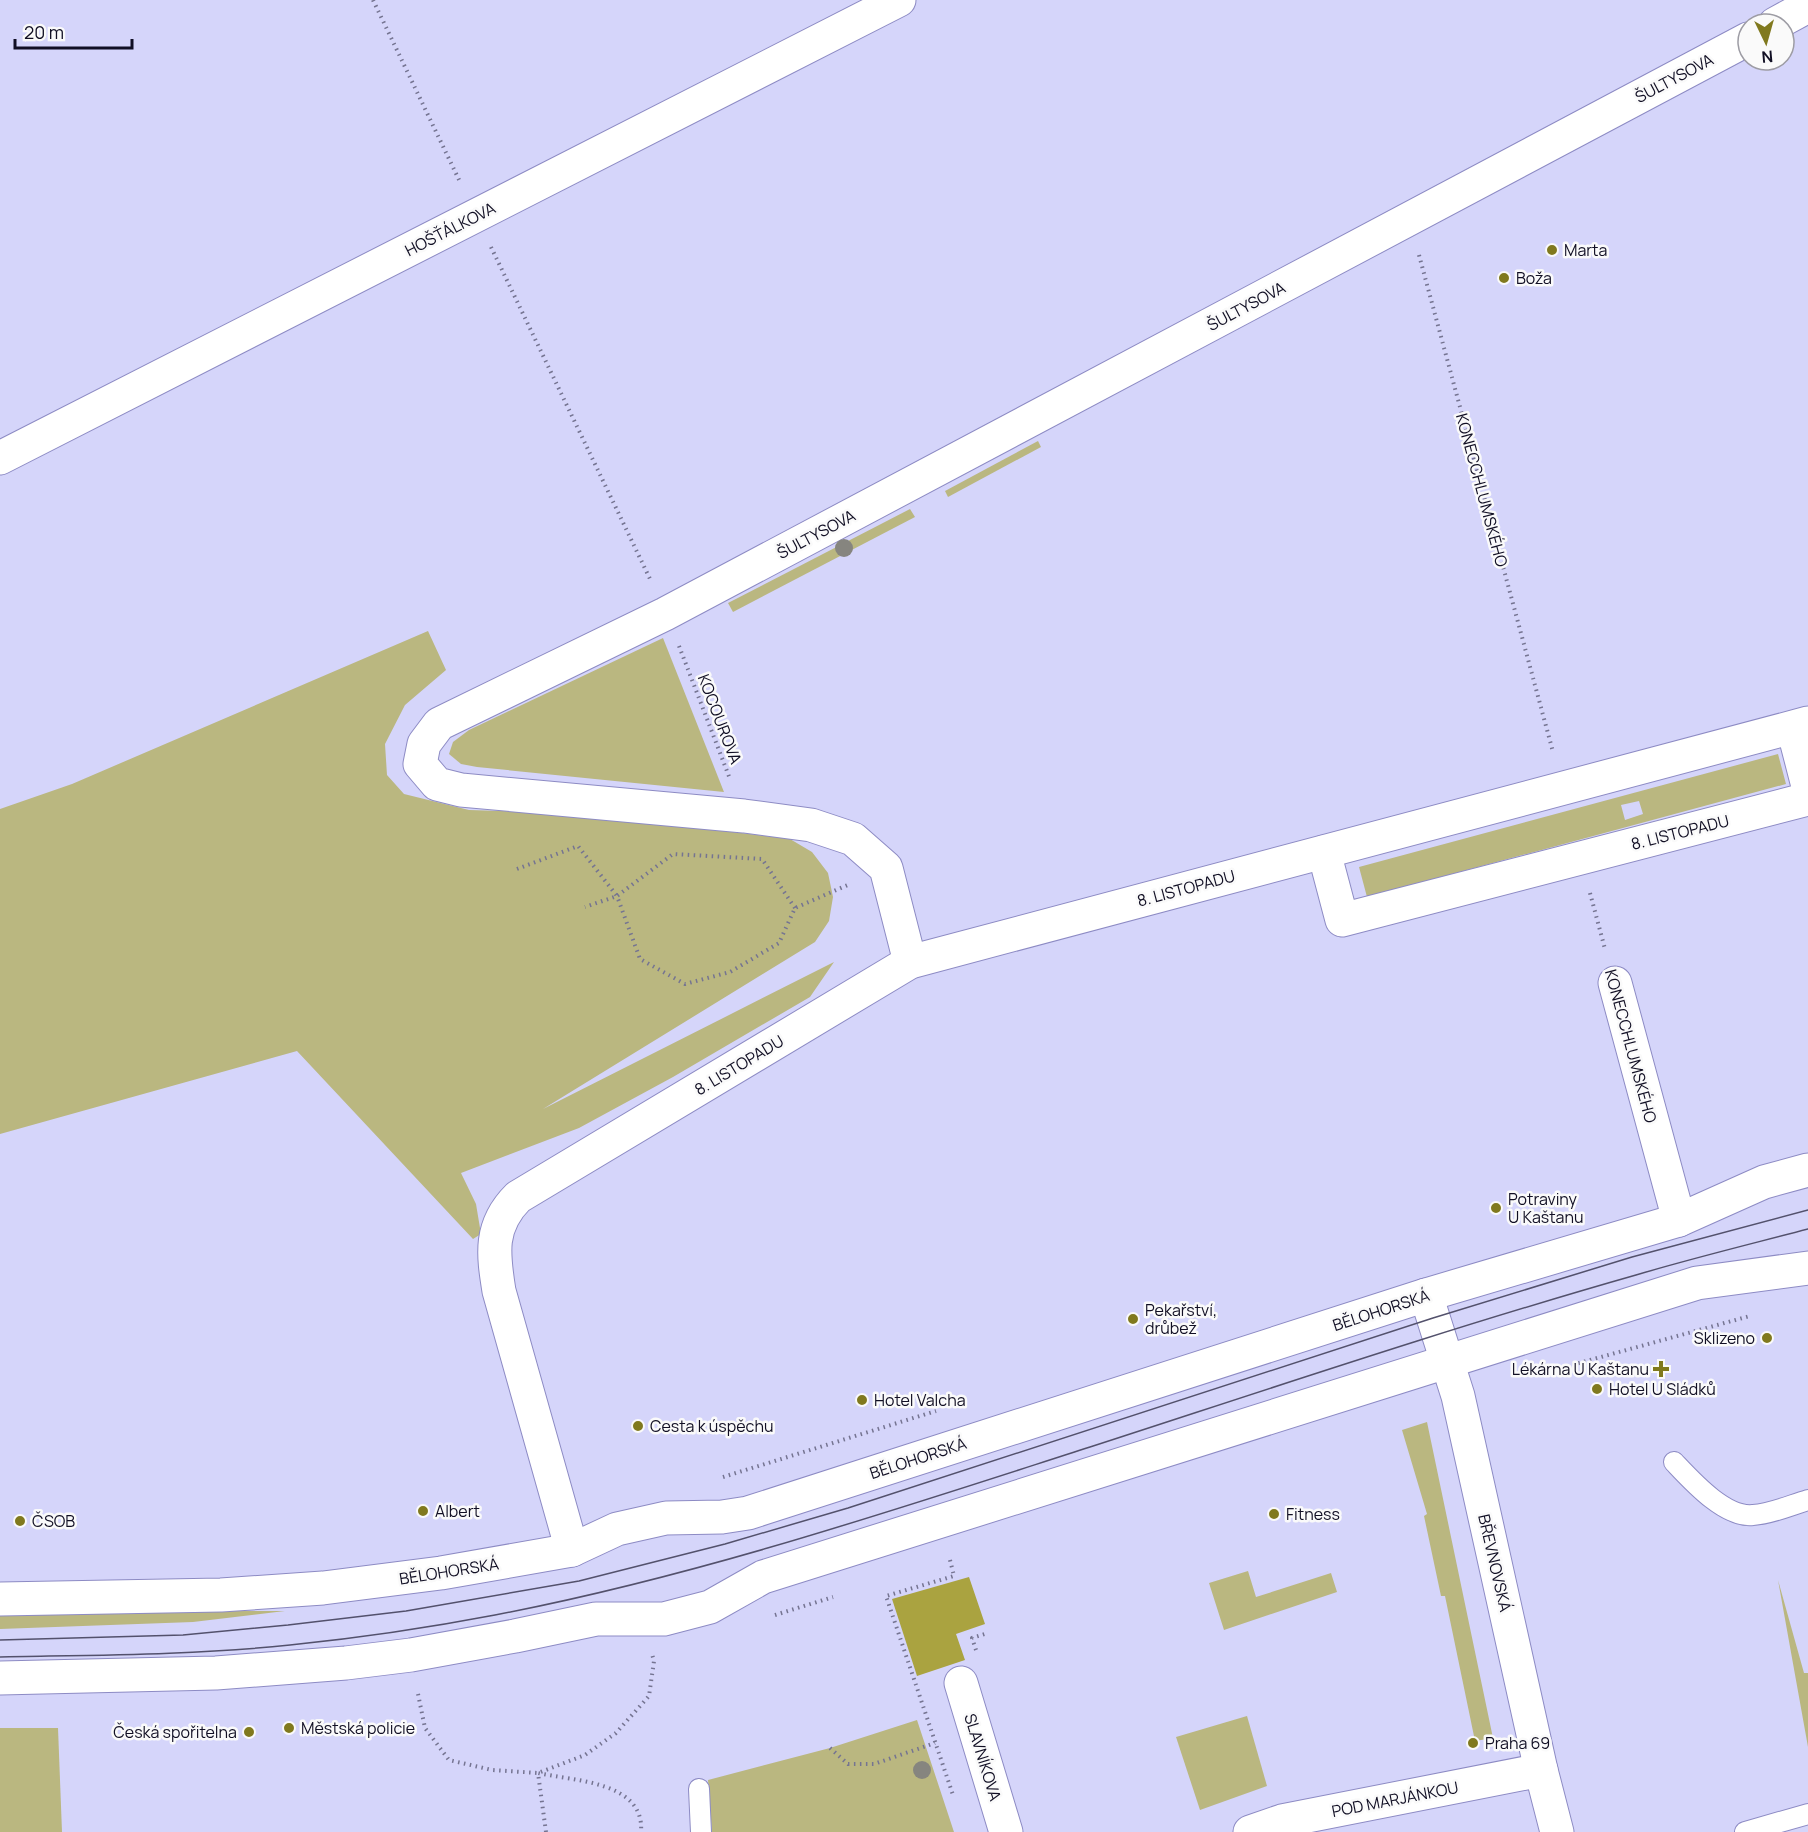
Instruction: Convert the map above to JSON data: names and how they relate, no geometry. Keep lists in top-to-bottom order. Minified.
{"streets":{"street":["ŠULTYSOVA","HOŠŤÁLKOVA","KONECCHLUMSKÉHO","8. LISTOPADU","BĚLOHORSKÁ","BŘEVNOVSKÁ","SLAVNÍKOVA","POD MARJÁNKOU"],"path":["KOCOUROVA"]},"crossings":[["ŠULTYSOVA","KONECCHLUMSKÉHO"],["KONECCHLUMSKÉHO","BĚLOHORSKÁ"],["8. LISTOPADU","BĚLOHORSKÁ"],["BĚLOHORSKÁ","BŘEVNOVSKÁ"],["BŘEVNOVSKÁ","POD MARJÁNKOU"]],"places":{"other":["Marta","Boža","Potraviny U Kaštanu","Pekařství, drůbež","Sklizeno","Hotel U Sládků","Hotel Valcha","Cesta k úspěchu","Albert","Fitness","ČSOB","Městská policie","Česká spořitelna","Praha 69"],"health":["Lékárna U Kaštanu"]},"scale_bar":"20 m","north":"bottom"}
